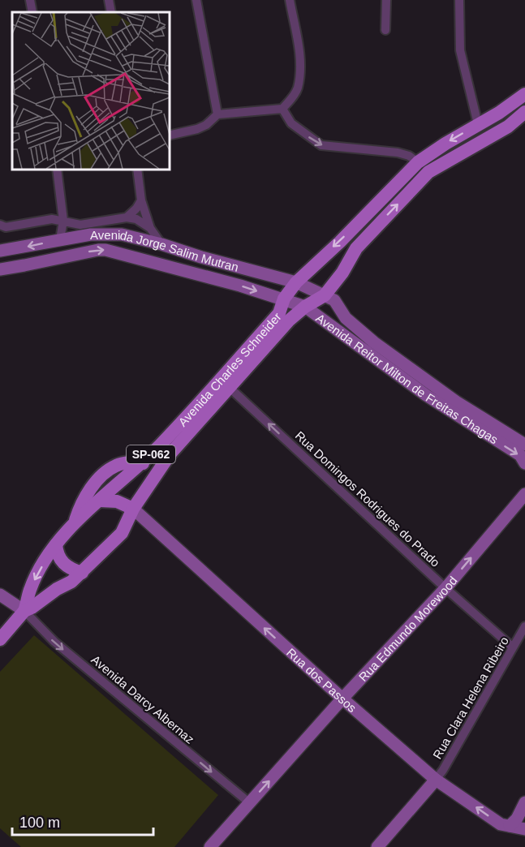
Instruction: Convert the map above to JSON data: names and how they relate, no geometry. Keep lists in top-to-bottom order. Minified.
{"streets":{"main road":["Avenida Charles Schneider","SP-062"],"street":["Avenida Jorge Salim Mutran","Avenida Reitor Milton de Freitas Chagas","Rua Domingos Rodrigues do Prado","Rua Edmundo Morewood","Rua dos Passos","Rua Clara Helena Ribeiro","Avenida Darcy Albernaz"]},"crossings":[["Avenida Jorge Salim Mutran","Avenida Charles Schneider"],["Avenida Jorge Salim Mutran","Avenida Reitor Milton de Freitas Chagas"],["Avenida Charles Schneider","Avenida Reitor Milton de Freitas Chagas"],["Avenida Charles Schneider","SP-062"],["Avenida Charles Schneider","Rua Domingos Rodrigues do Prado"],["Avenida Charles Schneider","Rua dos Passos"],["Avenida Charles Schneider","Avenida Darcy Albernaz"],["Rua Domingos Rodrigues do Prado","Rua Edmundo Morewood"],["Rua Domingos Rodrigues do Prado","Rua Clara Helena Ribeiro"],["Rua Edmundo Morewood","Rua dos Passos"],["Rua Edmundo Morewood","Avenida Darcy Albernaz"],["Rua dos Passos","Rua Clara Helena Ribeiro"]],"one_way":["Rua Domingos Rodrigues do Prado","Rua Edmundo Morewood","Rua dos Passos","Avenida Darcy Albernaz"],"scale_bar":"100 m"}
